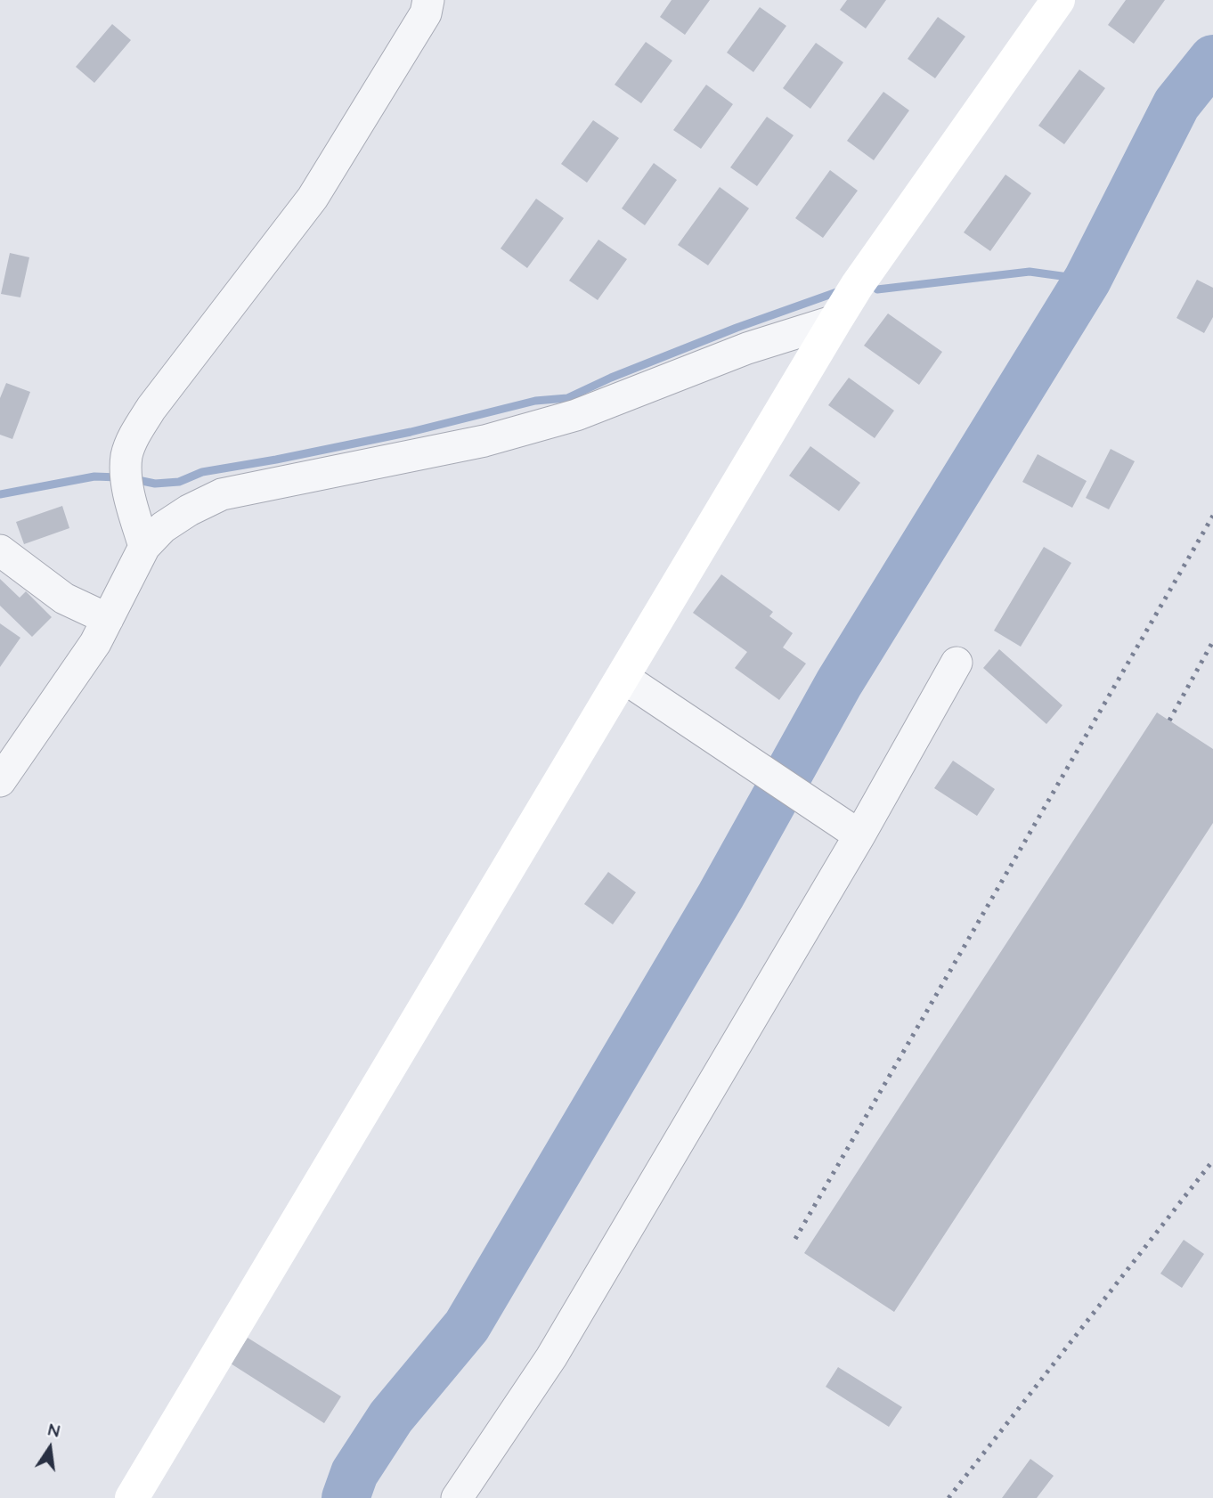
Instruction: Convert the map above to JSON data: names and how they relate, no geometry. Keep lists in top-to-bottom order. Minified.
{"north":"top"}
